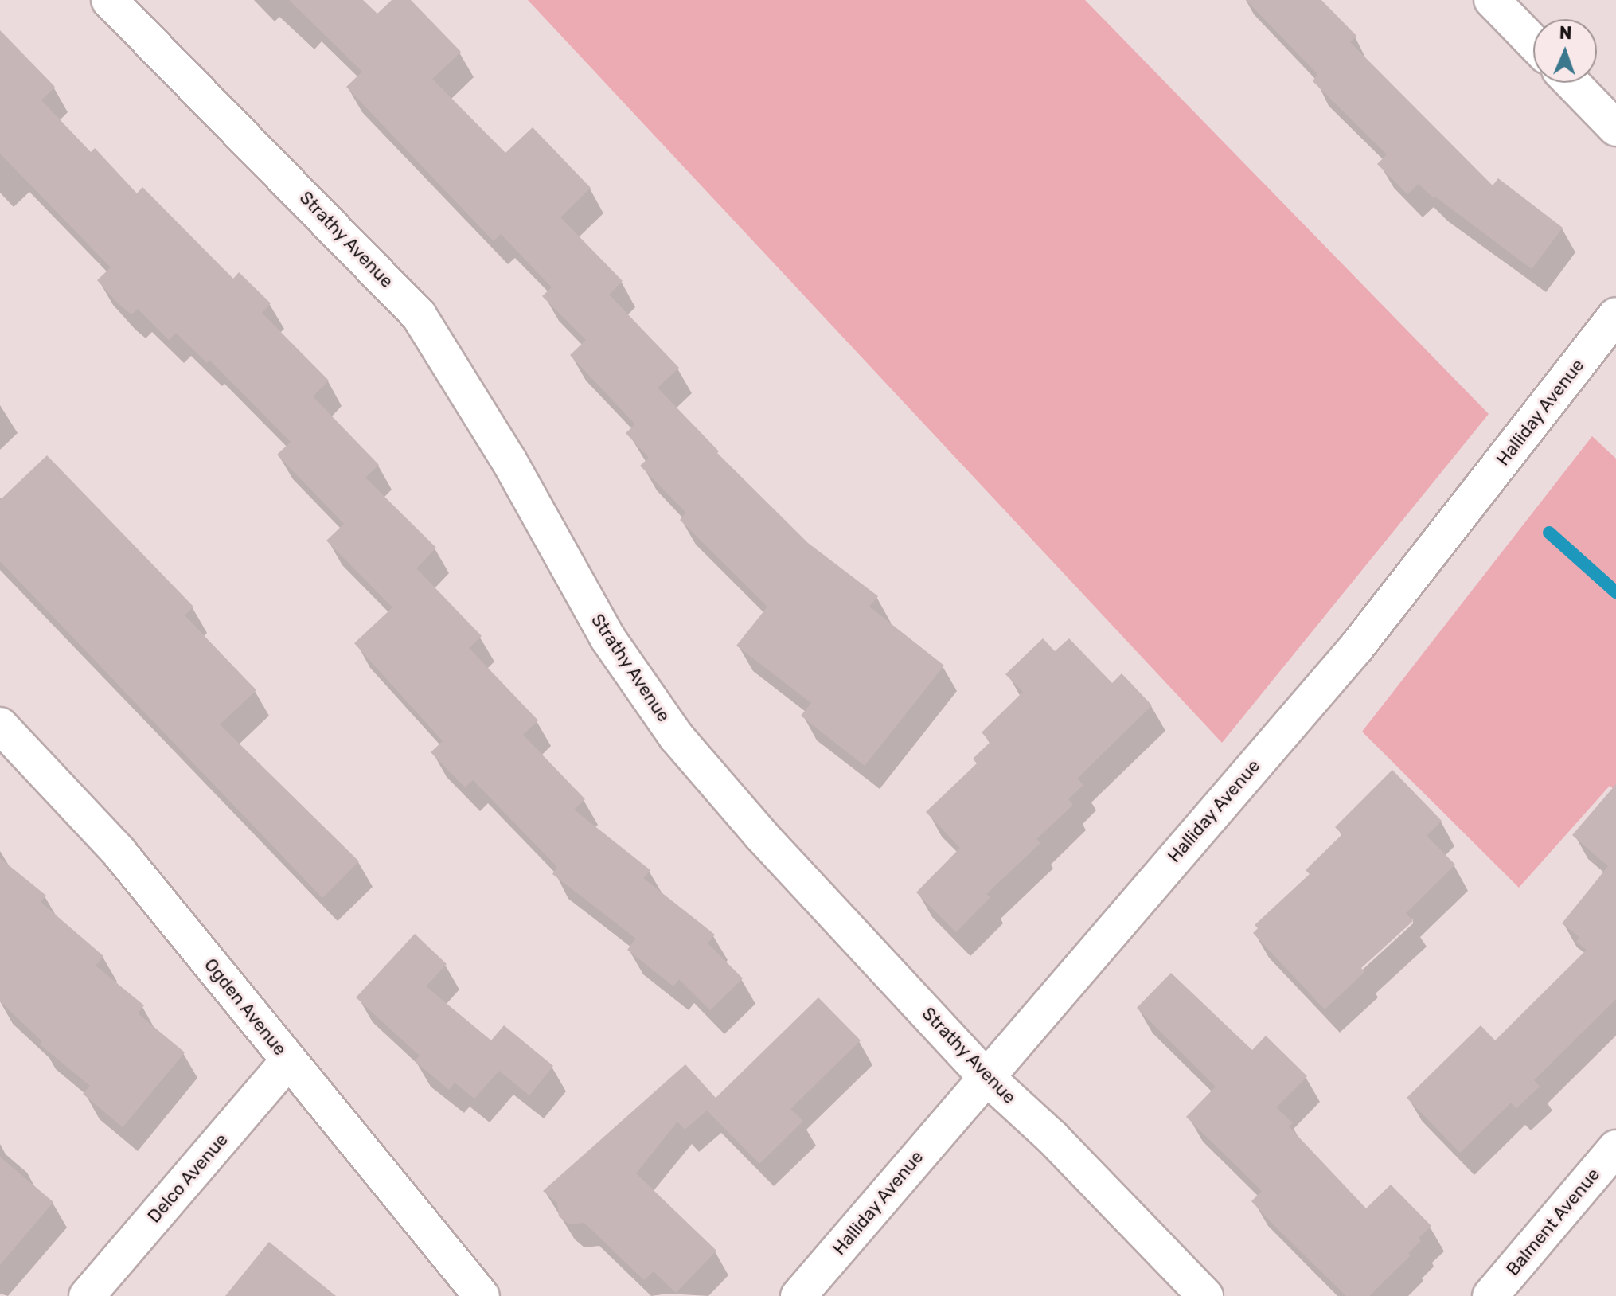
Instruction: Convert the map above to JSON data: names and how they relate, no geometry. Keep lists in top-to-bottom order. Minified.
{"streets":{"street":["Strathy Avenue","Halliday Avenue","Ogden Avenue","Delco Avenue","Balment Avenue"]},"crossings":[["Strathy Avenue","Halliday Avenue"],["Ogden Avenue","Delco Avenue"]],"north":"top"}
